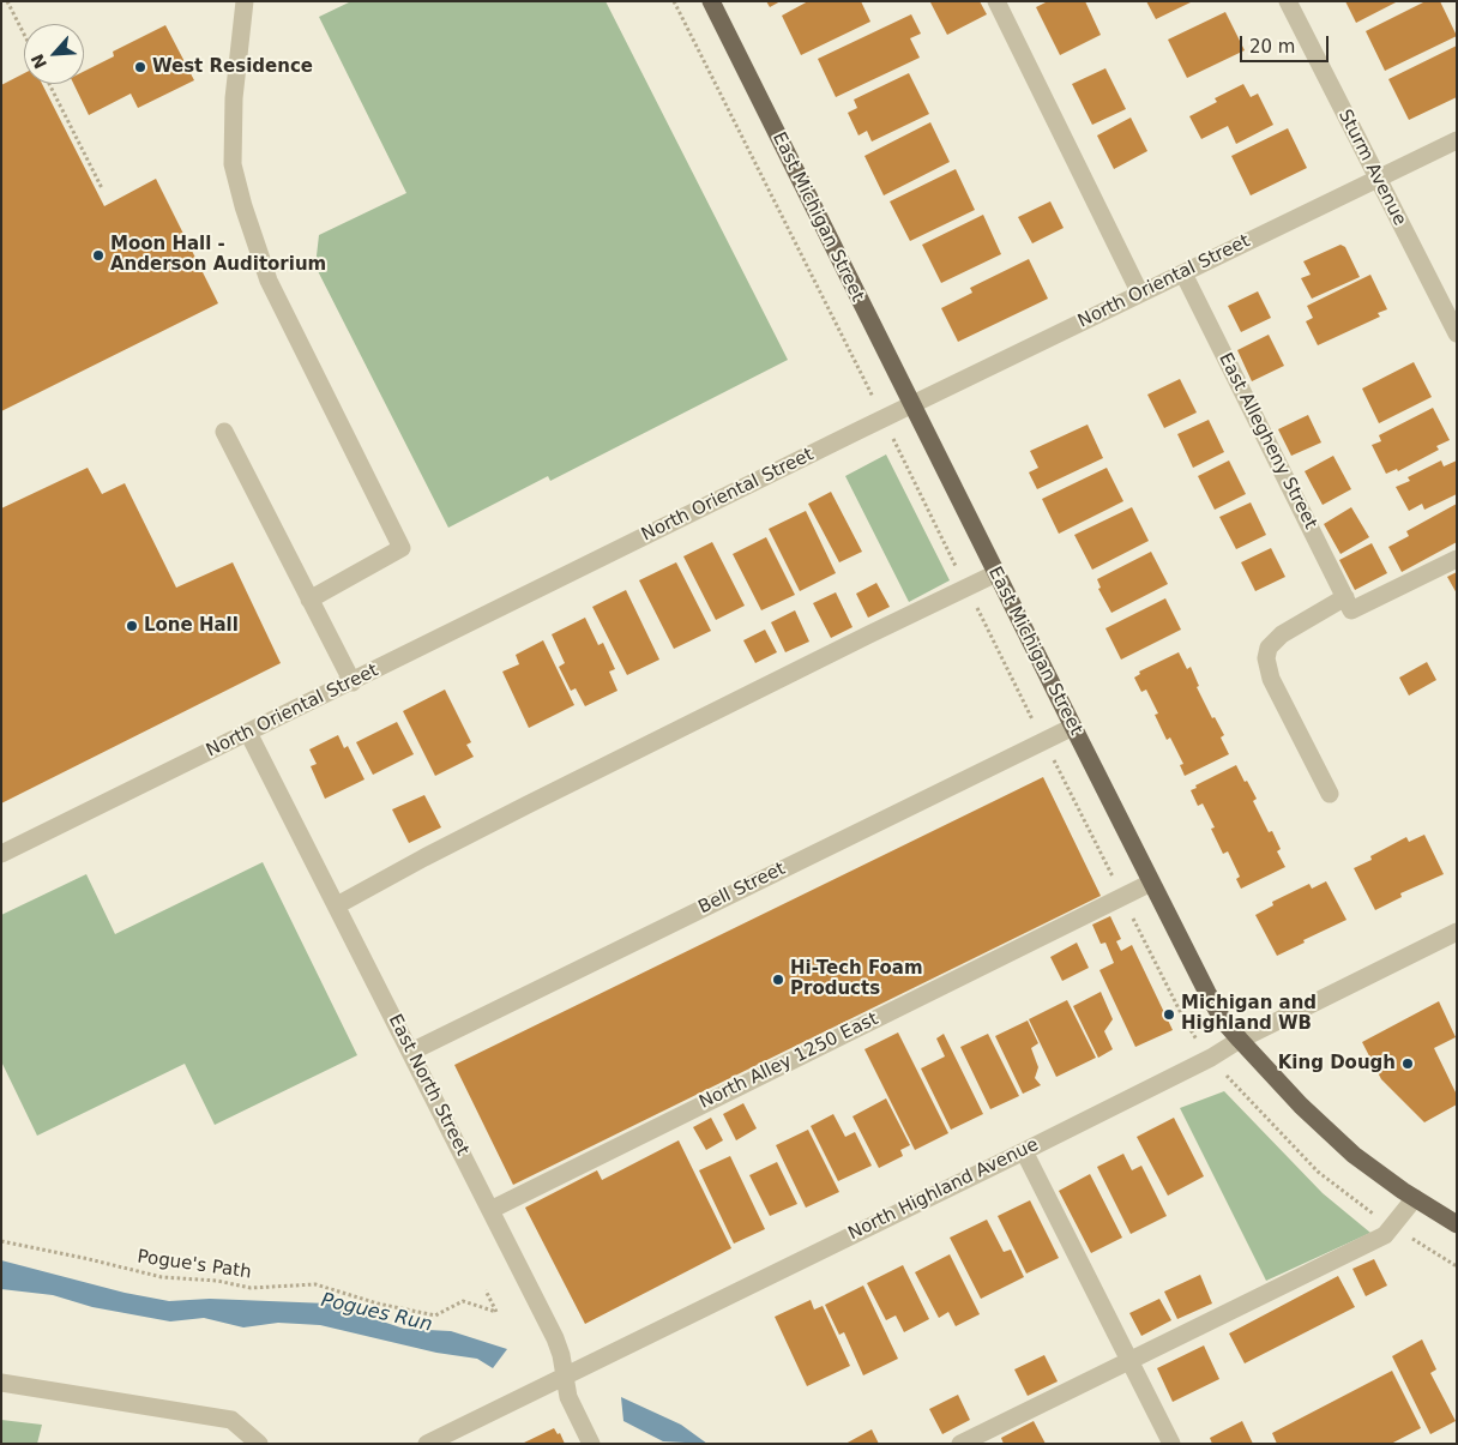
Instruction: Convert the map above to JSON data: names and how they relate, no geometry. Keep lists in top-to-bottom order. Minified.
{"streets":{"main road":["East Michigan Street"],"street":["Sturm Avenue","North Oriental Street","East Allegheny Street","Bell Street","North Alley 1250 East","East North Street","North Highland Avenue"],"path":["Pogue's Path"]},"crossings":[["Sturm Avenue","North Oriental Street"],["East Michigan Street","North Oriental Street"],["East Michigan Street","Bell Street"],["East Michigan Street","North Alley 1250 East"],["East Michigan Street","North Highland Avenue"],["North Oriental Street","East Allegheny Street"],["North Oriental Street","East North Street"],["Bell Street","East North Street"],["North Alley 1250 East","East North Street"],["East North Street","North Highland Avenue"]],"water":["Pogues Run"],"places":["West Residence","Moon Hall - Anderson Auditorium","Lone Hall","Hi-Tech Foam Products","Michigan and Highland WB","King Dough"],"scale_bar":"20 m","north":"bottom left"}
